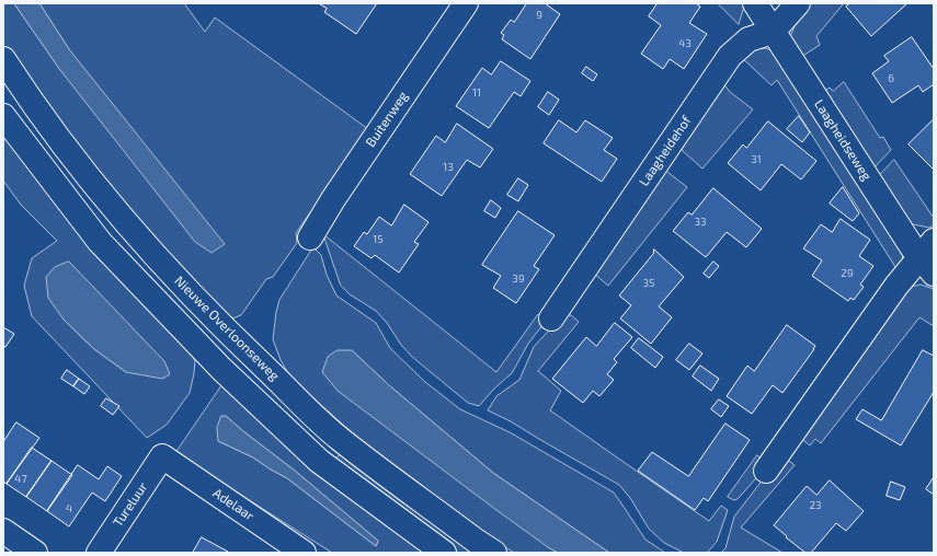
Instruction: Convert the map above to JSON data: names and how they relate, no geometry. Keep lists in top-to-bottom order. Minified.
{"streets":{"street":["Buitenweg","Laagheidseweg","Laagheidehof","Nieuwe Overloonseweg","Tureluur","Adelaar"]},"crossings":[["Laagheidseweg","Laagheidehof"],["Tureluur","Adelaar"]],"house_numbers":["9","43","6","11","31","13","33","15","29","39","35","47","23","4"]}
